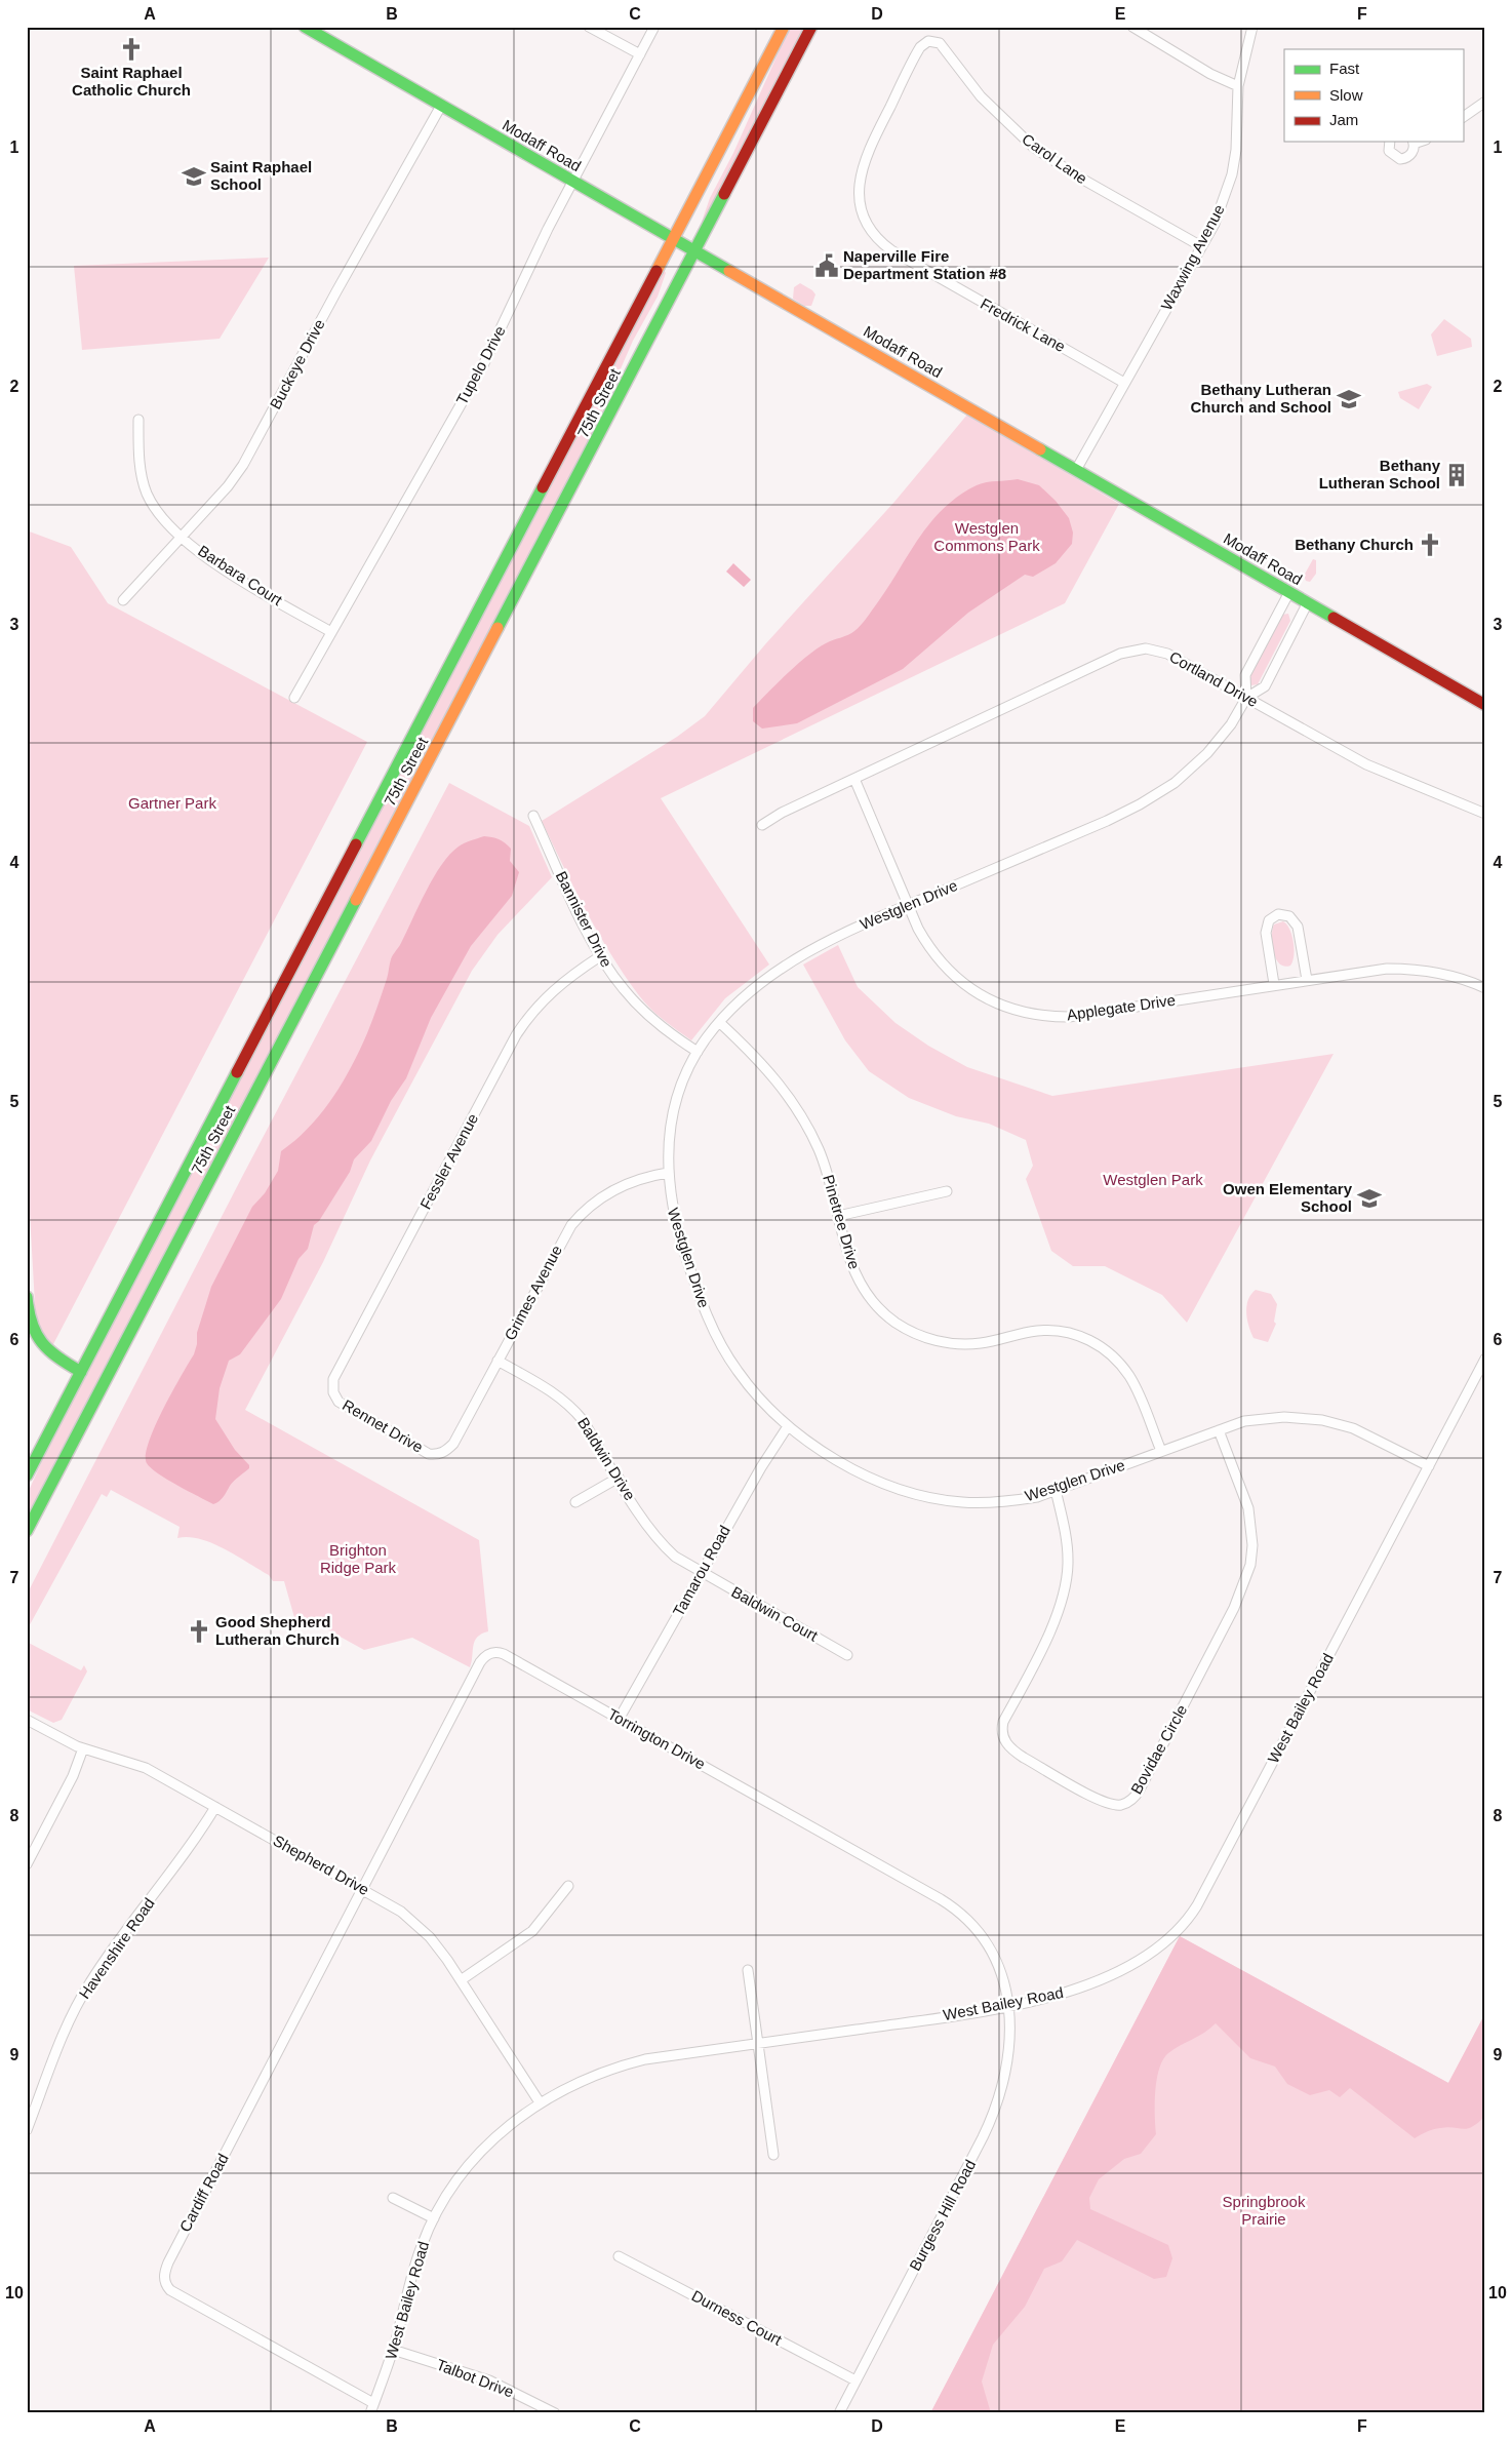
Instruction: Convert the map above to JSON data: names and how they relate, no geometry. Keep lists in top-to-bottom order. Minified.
{"streets":{"main road":["Modaff Road","75th Street"],"street":["Carol Lane","Waxwing Avenue","Fredrick Lane","Buckeye Drive","Tupelo Drive","Barbara Court","Cortland Drive","Westglen Drive","Bannister Drive","Applegate Drive","Fessler Avenue","Pinetree Drive","Grimes Avenue","Rennet Drive","Baldwin Drive","Tamarou Road","Baldwin Court","West Bailey Road","Torrington Drive","Bovidae Circle","Shepherd Drive","Havenshire Road","Cardiff Road","Burgess Hill Road","Durness Court","Talbot Drive"]},"crossings":[["Modaff Road","Waxwing Avenue"],["Modaff Road","Buckeye Drive"],["Modaff Road","Tupelo Drive"],["Modaff Road","75th Street"],["Modaff Road","Westglen Drive"],["Carol Lane","Waxwing Avenue"],["Carol Lane","Fredrick Lane"],["Waxwing Avenue","Fredrick Lane"],["Buckeye Drive","Barbara Court"],["Tupelo Drive","Barbara Court"],["Cortland Drive","Westglen Drive"],["Cortland Drive","Applegate Drive"],["Westglen Drive","Bannister Drive"],["Westglen Drive","Applegate Drive"],["Westglen Drive","Pinetree Drive"],["Westglen Drive","Grimes Avenue"],["Westglen Drive","Tamarou Road"],["Westglen Drive","West Bailey Road"],["Westglen Drive","Bovidae Circle"],["Bannister Drive","Fessler Avenue"],["Fessler Avenue","Rennet Drive"],["Grimes Avenue","Rennet Drive"],["Grimes Avenue","Baldwin Drive"],["Baldwin Drive","Tamarou Road"],["Baldwin Drive","Baldwin Court"],["Tamarou Road","Baldwin Court"],["Tamarou Road","Torrington Drive"],["West Bailey Road","Torrington Drive"],["West Bailey Road","Shepherd Drive"],["West Bailey Road","Cardiff Road"],["West Bailey Road","Burgess Hill Road"],["West Bailey Road","Talbot Drive"],["Torrington Drive","Shepherd Drive"],["Torrington Drive","Cardiff Road"],["Torrington Drive","Burgess Hill Road"],["Shepherd Drive","Havenshire Road"],["Shepherd Drive","Cardiff Road"],["Burgess Hill Road","Durness Court"]],"parks":["Westglen Commons Park","Gartner Park","Westglen Park","Brighton Ridge Park","Springbrook Prairie"],"places":{"church":["Saint Raphael Catholic Church","Bethany Church","Good Shepherd Lutheran Church"],"school or university":["Saint Raphael School","Bethany Lutheran Church and School","Owen Elementary School"],"public building":["Naperville Fire Department Station #8"],"building":["Bethany Lutheran School"]},"legend":["Fast","Slow","Jam"],"grid":{"columns":["A","B","C","D","E","F"],"rows":["1","2","3","4","5","6","7","8","9","10"]}}
